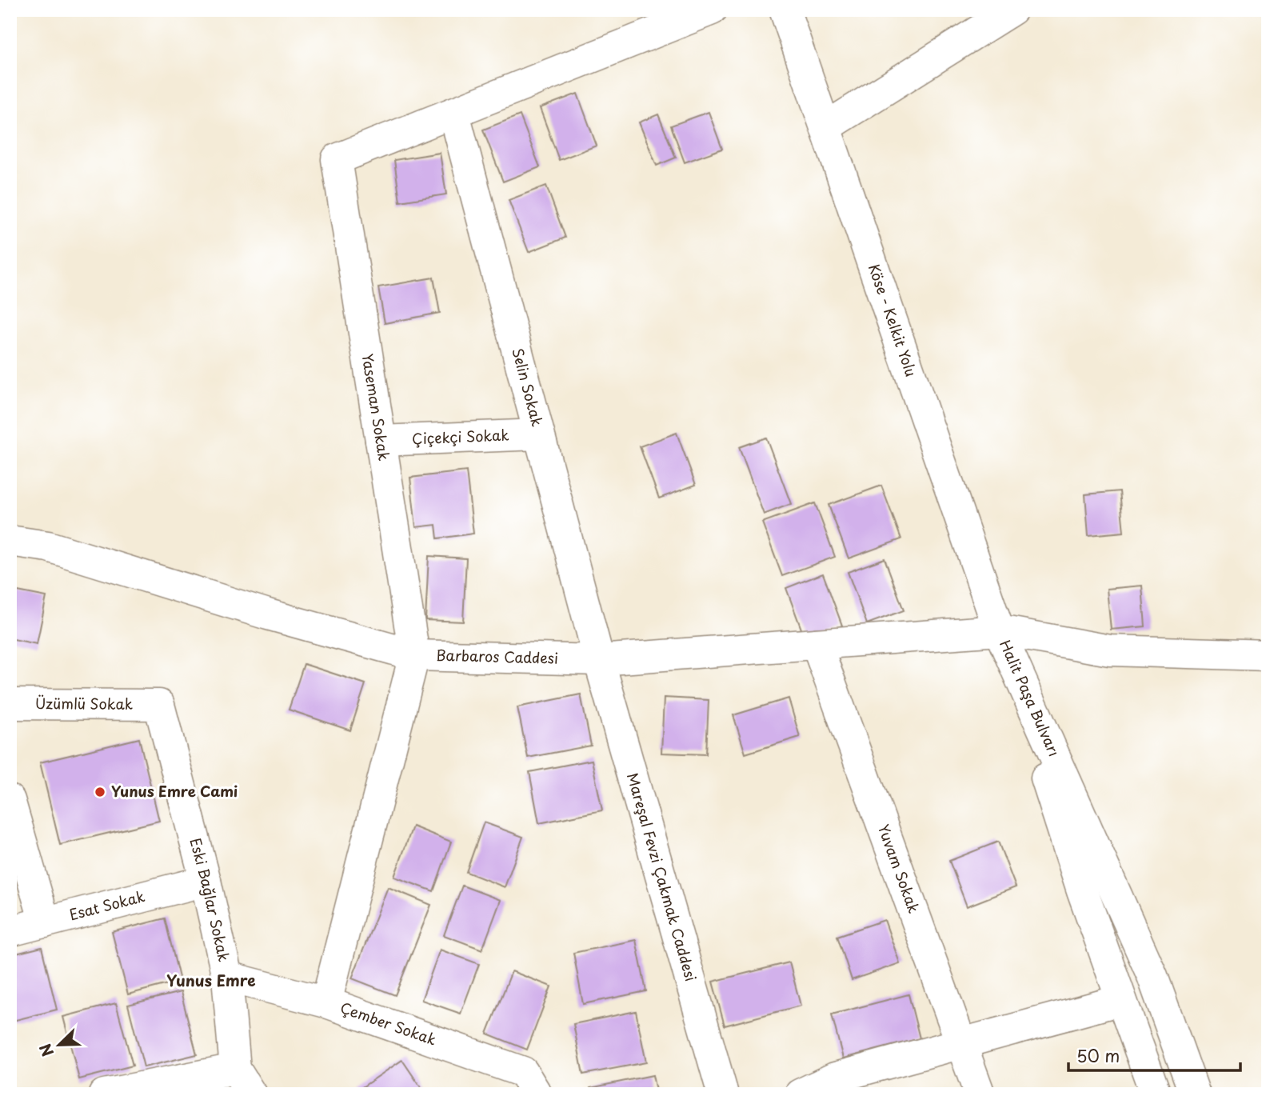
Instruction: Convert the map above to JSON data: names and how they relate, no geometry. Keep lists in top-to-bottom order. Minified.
{"streets":{"main road":["Köse - Kelkit Yolu","Selin Sokak","Yaseman Sokak","Çiçekçi Sokak","Barbaros Caddesi","Halit Paşa Bulvarı","Üzümlü Sokak","Yuvam Sokak","Mareşal Fevzi Çakmak Caddesi","Eski Bağlar Sokak","Esat Sokak","Çember Sokak"]},"crossings":[["Köse - Kelkit Yolu","Barbaros Caddesi"],["Köse - Kelkit Yolu","Halit Paşa Bulvarı"],["Selin Sokak","Yaseman Sokak"],["Selin Sokak","Çiçekçi Sokak"],["Selin Sokak","Barbaros Caddesi"],["Selin Sokak","Mareşal Fevzi Çakmak Caddesi"],["Yaseman Sokak","Çiçekçi Sokak"],["Yaseman Sokak","Barbaros Caddesi"],["Barbaros Caddesi","Halit Paşa Bulvarı"],["Barbaros Caddesi","Yuvam Sokak"],["Barbaros Caddesi","Mareşal Fevzi Çakmak Caddesi"],["Üzümlü Sokak","Eski Bağlar Sokak"],["Eski Bağlar Sokak","Esat Sokak"],["Eski Bağlar Sokak","Çember Sokak"]],"districts":["Yunus Emre"],"places":["Yunus Emre Cami"],"scale_bar":"50 m","north":"bottom left"}
